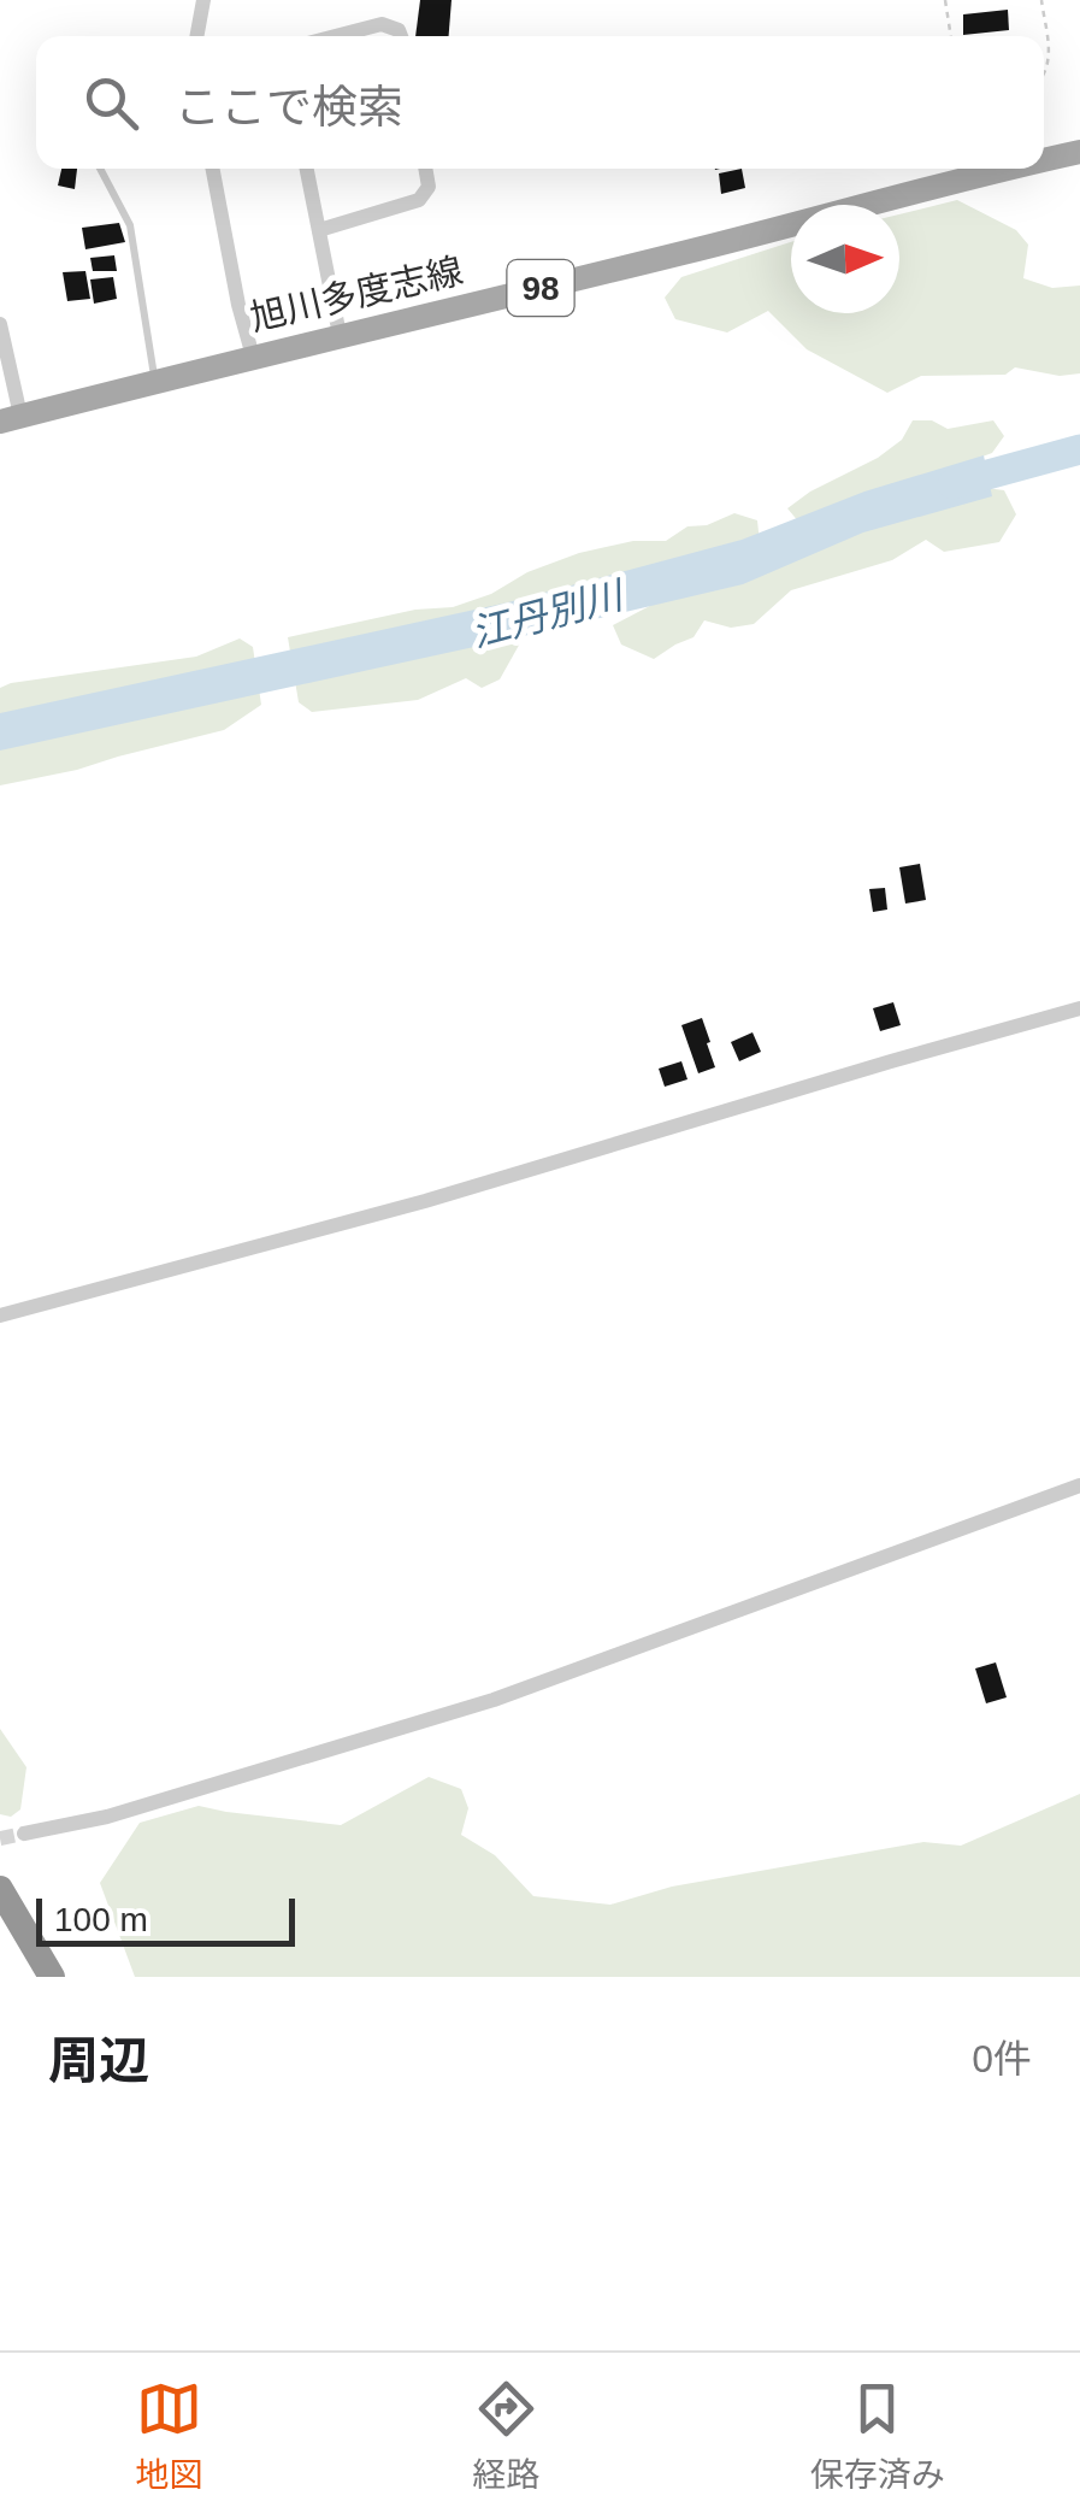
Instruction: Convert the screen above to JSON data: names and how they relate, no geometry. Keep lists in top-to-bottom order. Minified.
{"streets":{"main road":["98","旭川多度志線"]},"water":["江丹別川"],"scale_bar":"100 m","north":"right","page":{"search":"ここで検索","scale":"100 m","heading":["周辺","0件"],"nav":["地図","経路","保存済み"]}}
